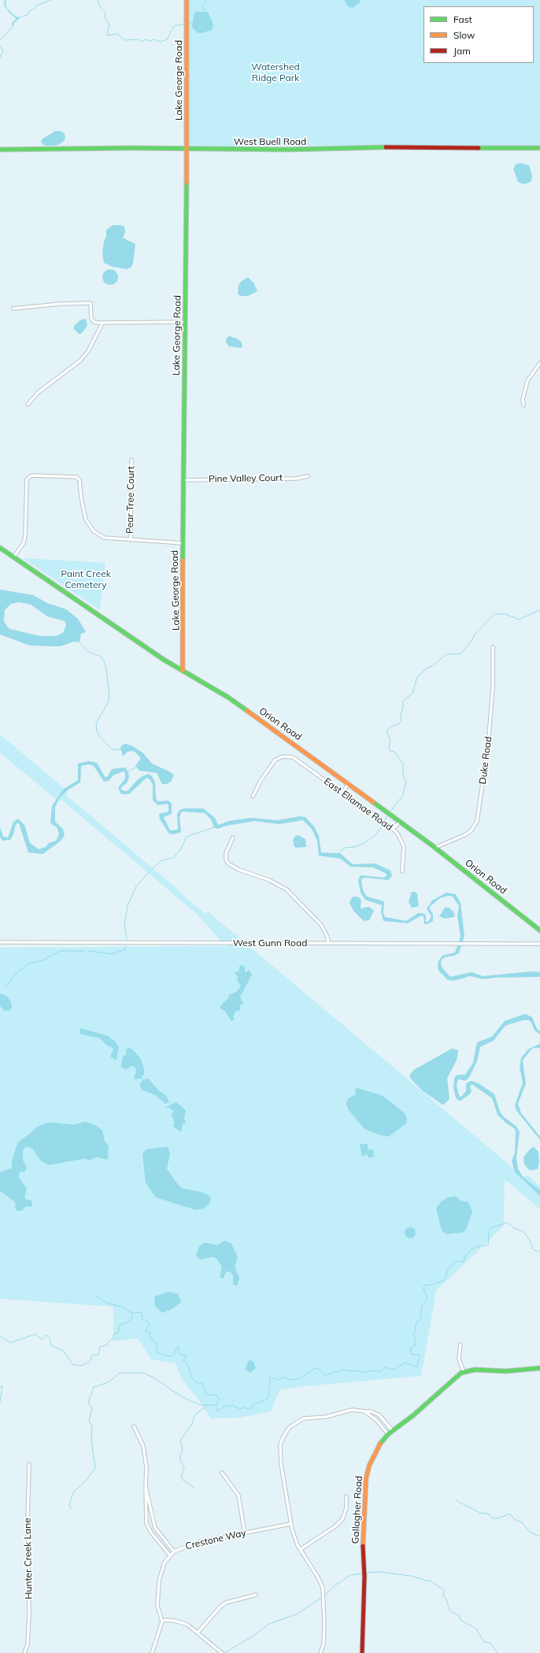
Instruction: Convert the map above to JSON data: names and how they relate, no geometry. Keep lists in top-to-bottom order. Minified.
{"streets":{"street":["Lake George Road","West Buell Road","Pine Valley Court","Pear Tree Court","Orion Road","Duke Road","East Ellamae Road","West Gunn Road","Gallagher Road","Crestone Way","Hunter Creek Lane"]},"crossings":[["Lake George Road","West Buell Road"],["Lake George Road","Pine Valley Court"],["Lake George Road","Orion Road"],["Orion Road","Duke Road"]],"parks":["Watershed Ridge Park","Paint Creek Cemetery"],"legend":["Fast","Slow","Jam"]}
